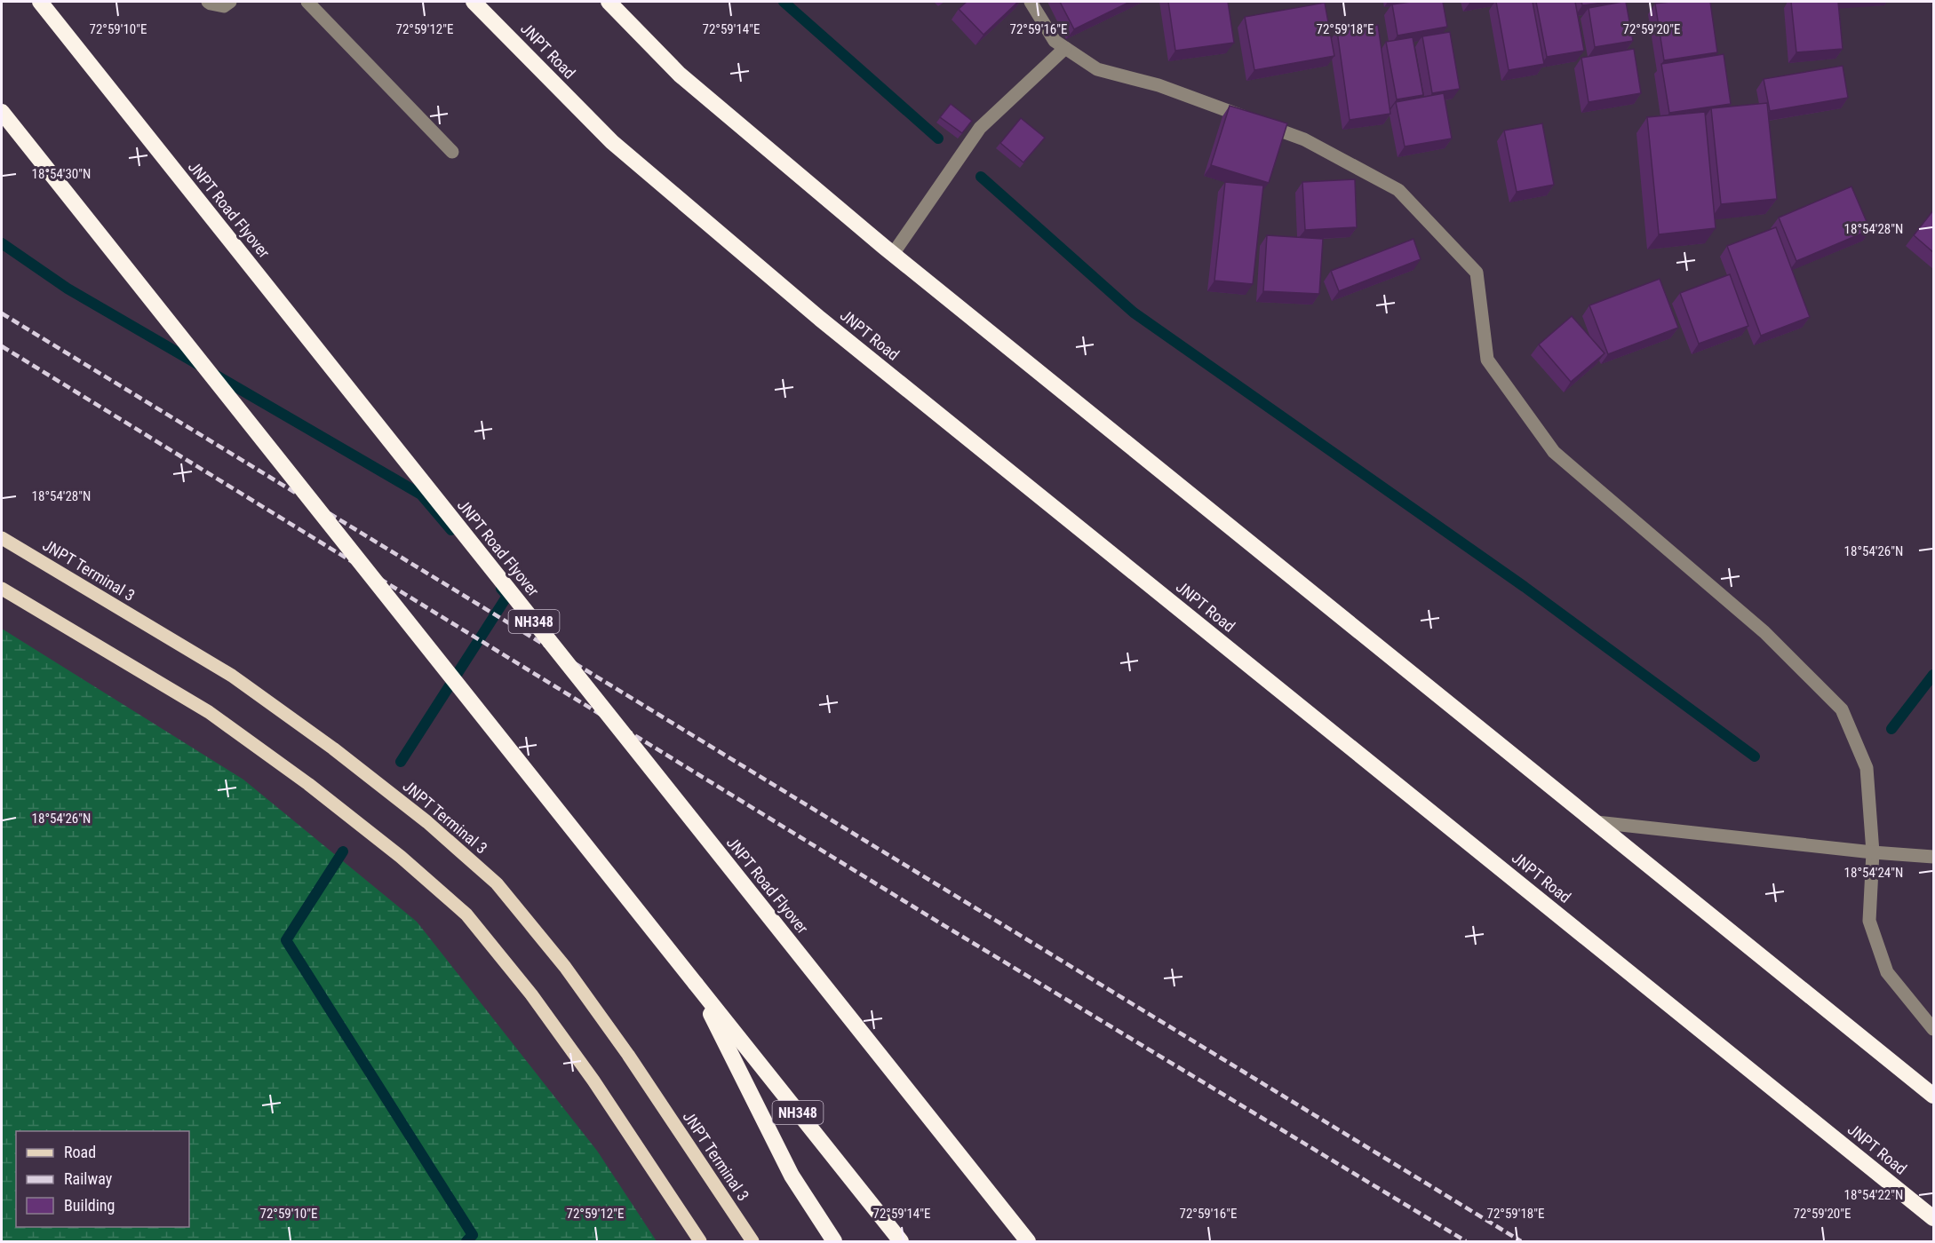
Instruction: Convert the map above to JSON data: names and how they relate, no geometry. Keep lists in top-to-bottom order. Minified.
{"streets":{"highway":["JNPT Road","JNPT Road Flyover","NH348"],"main road":["JNPT Terminal 3"]},"legend":["Road","Railway","Building"],"coordinates":["72°59'10\"E","72°59'12\"E","72°59'14\"E","72°59'16\"E","72°59'18\"E","72°59'20\"E","18°54'30\"N","18°54'28\"N","18°54'26\"N","18°54'24\"N","18°54'22\"N"]}
